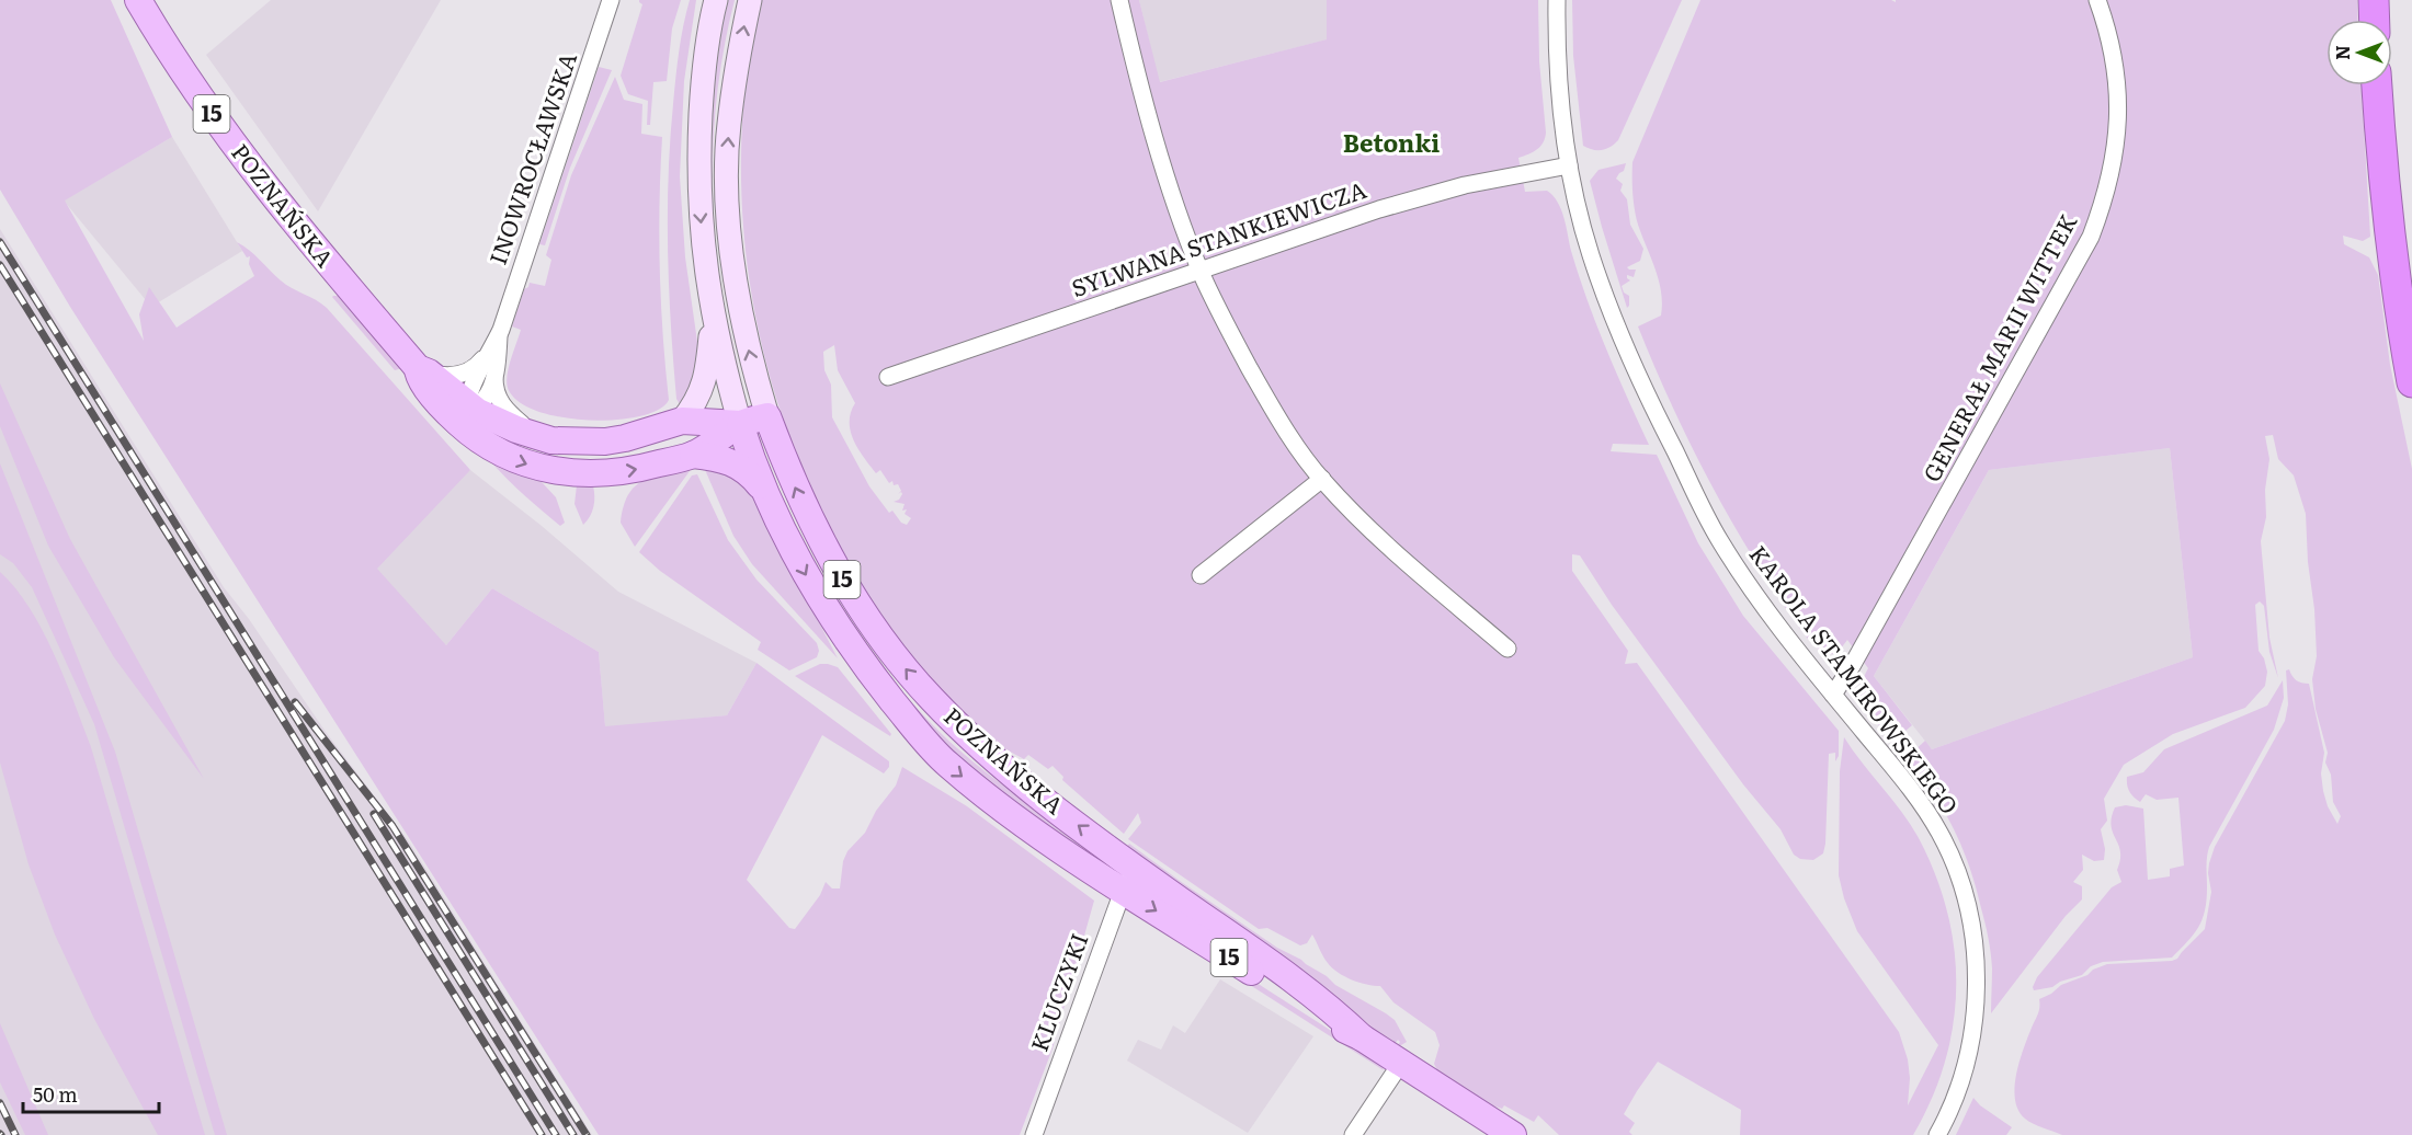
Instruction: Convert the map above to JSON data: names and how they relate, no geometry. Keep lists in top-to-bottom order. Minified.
{"streets":{"main road":["15","POZNAŃSKA"],"street":["INOWROCŁAWSKA","SYLWANA STANKIEWICZA","GENERAŁ MARII WITTEK","KAROLA STAMIROWSKIEGO","KLUCZYKI"]},"crossings":[["POZNAŃSKA","KLUCZYKI"],["SYLWANA STANKIEWICZA","KAROLA STAMIROWSKIEGO"],["GENERAŁ MARII WITTEK","KAROLA STAMIROWSKIEGO"]],"districts":["Betonki"],"scale_bar":"50 m","north":"left"}
